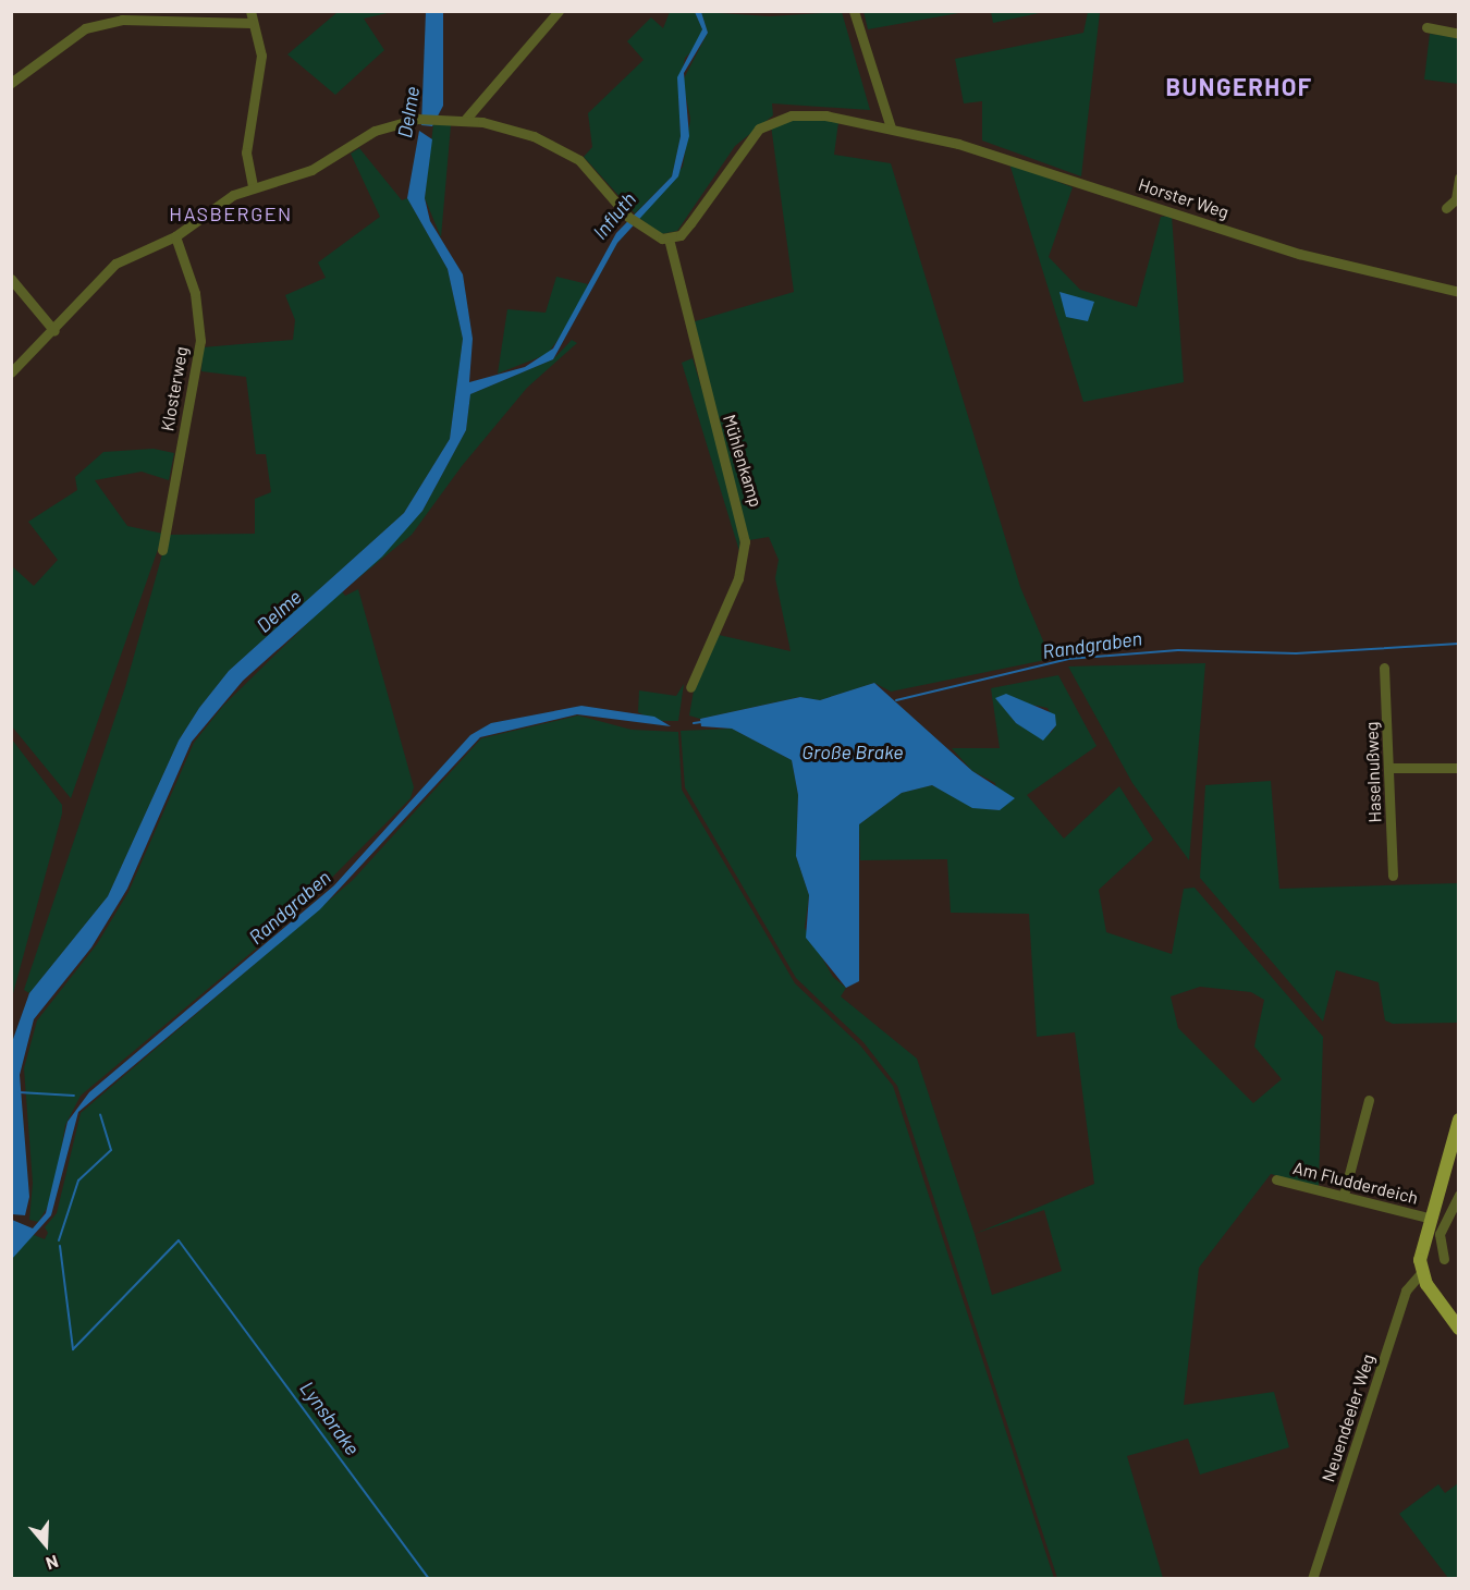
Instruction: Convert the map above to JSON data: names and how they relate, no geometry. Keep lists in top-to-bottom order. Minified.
{"streets":{"street":["Horster Weg","Klosterweg","Mühlenkamp","Haselnußweg","Am Fludderdeich","Neuendeeler Weg"]},"districts":["BUNGERHOF","HASBERGEN"],"water":["Delme","Influth","Randgraben","Große Brake","Lynsbrake"],"north":"bottom"}
